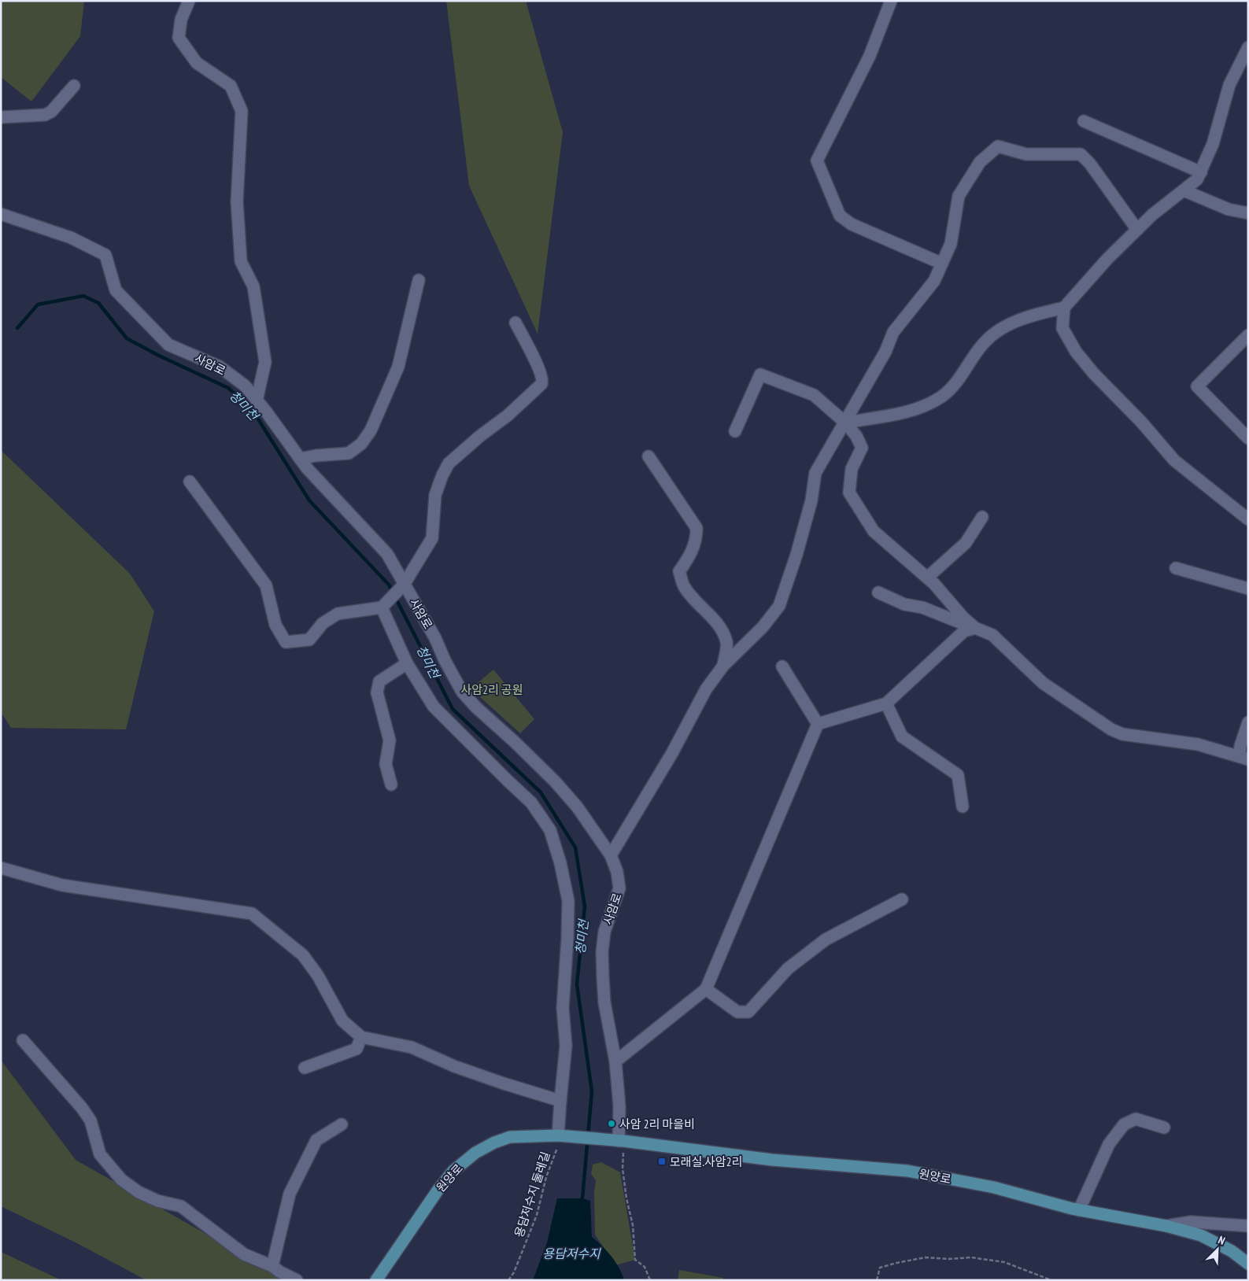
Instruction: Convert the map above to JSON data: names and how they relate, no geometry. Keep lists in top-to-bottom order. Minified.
{"streets":{"main road":["원양로"],"street":["사암로"],"path":["용담저수지 둘레길"]},"crossings":[["사암로","원양로"],["원양로","용담저수지 둘레길"]],"water":["청미천","용담저수지"],"parks":["사암2리 공원"],"places":{"other":["사암 2리 마을비"],"transit":["모래실.사암2리"]},"north":"top right"}
